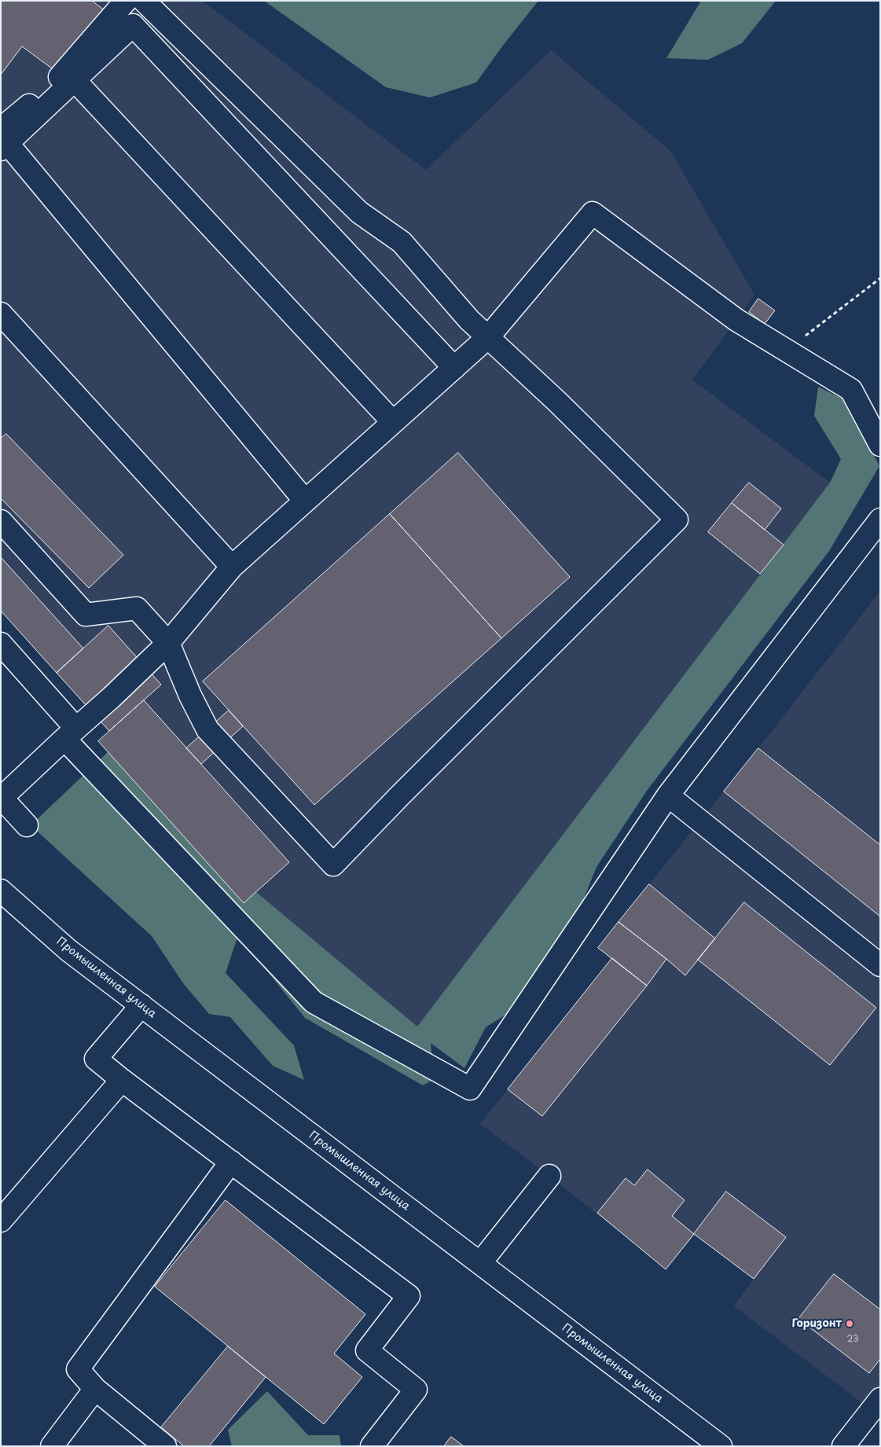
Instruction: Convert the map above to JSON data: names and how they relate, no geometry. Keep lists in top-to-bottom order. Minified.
{"streets":{"street":["Промышленная улица"]},"places":["Горизонт"],"house_numbers":["23"]}
